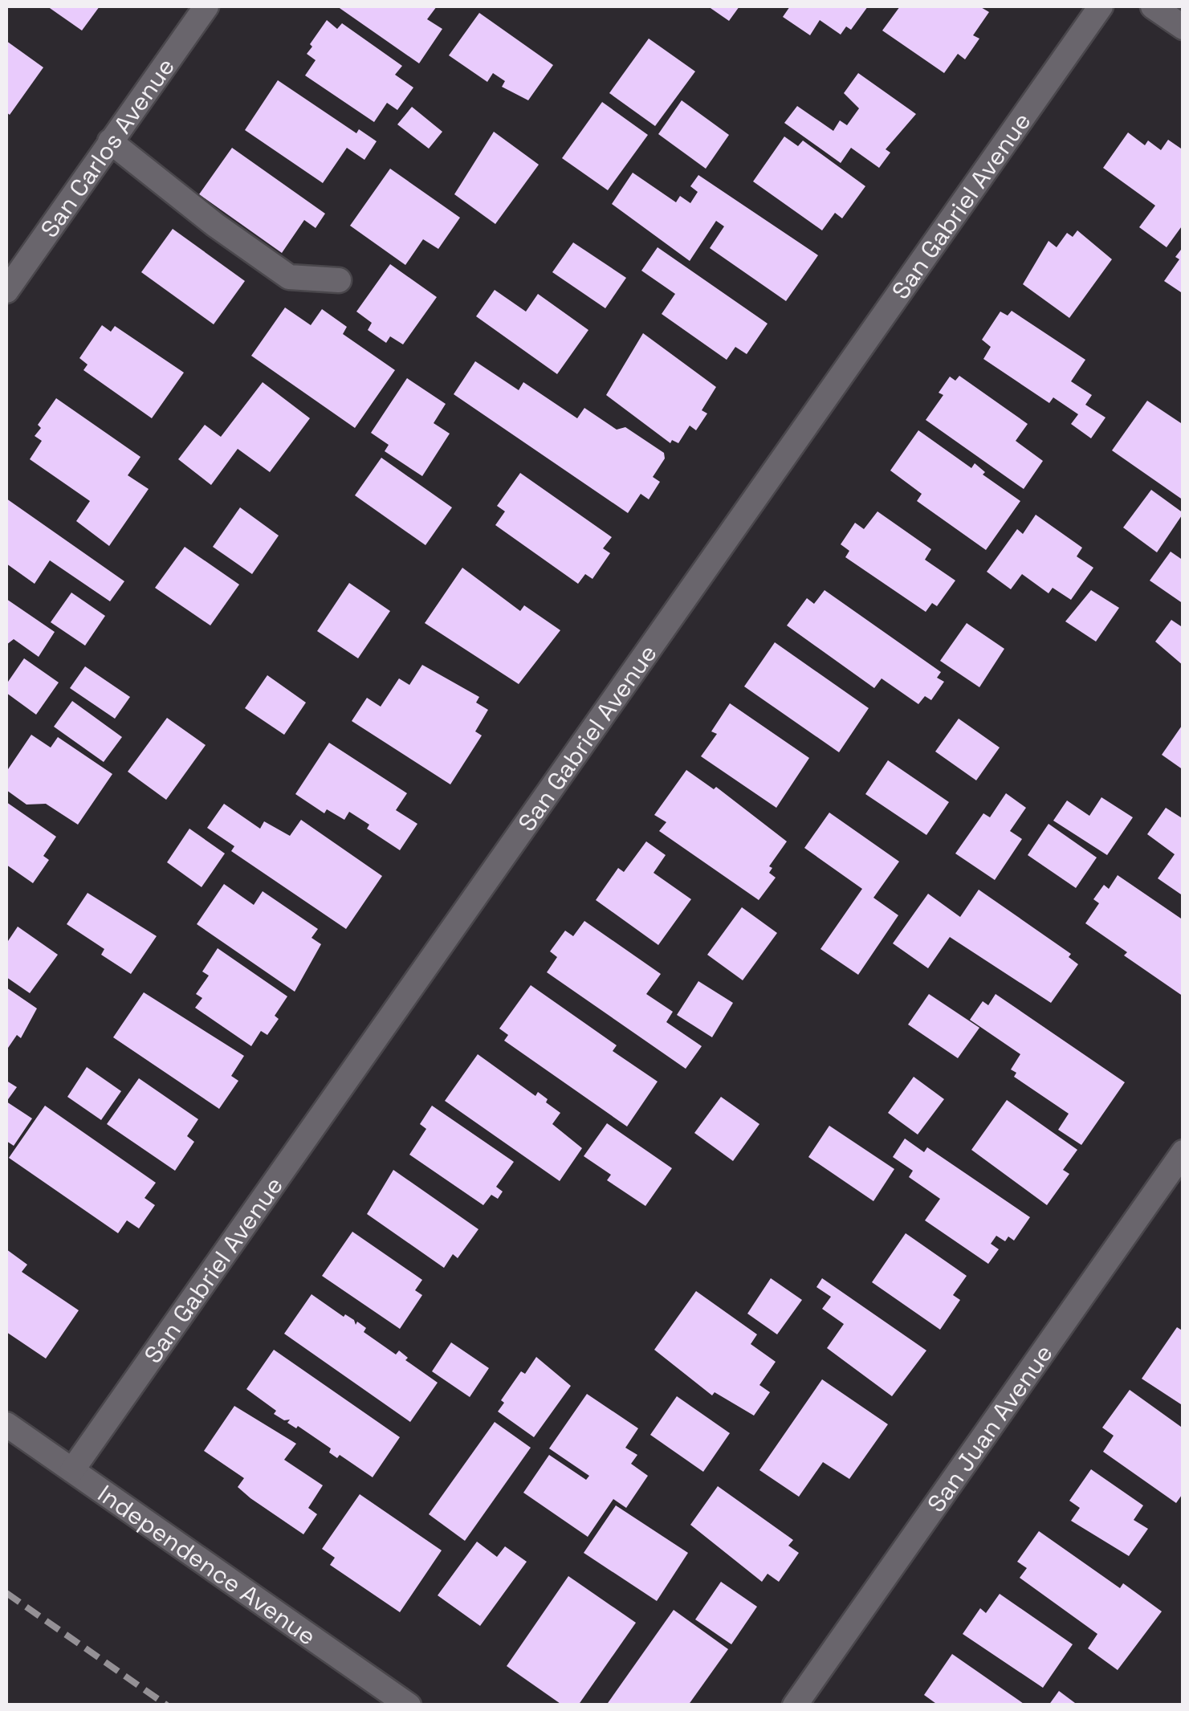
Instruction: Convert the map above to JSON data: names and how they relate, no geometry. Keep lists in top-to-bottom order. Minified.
{"streets":{"street":["San Carlos Avenue","San Gabriel Avenue","San Juan Avenue","Independence Avenue"]},"crossings":[["San Gabriel Avenue","Independence Avenue"]]}
